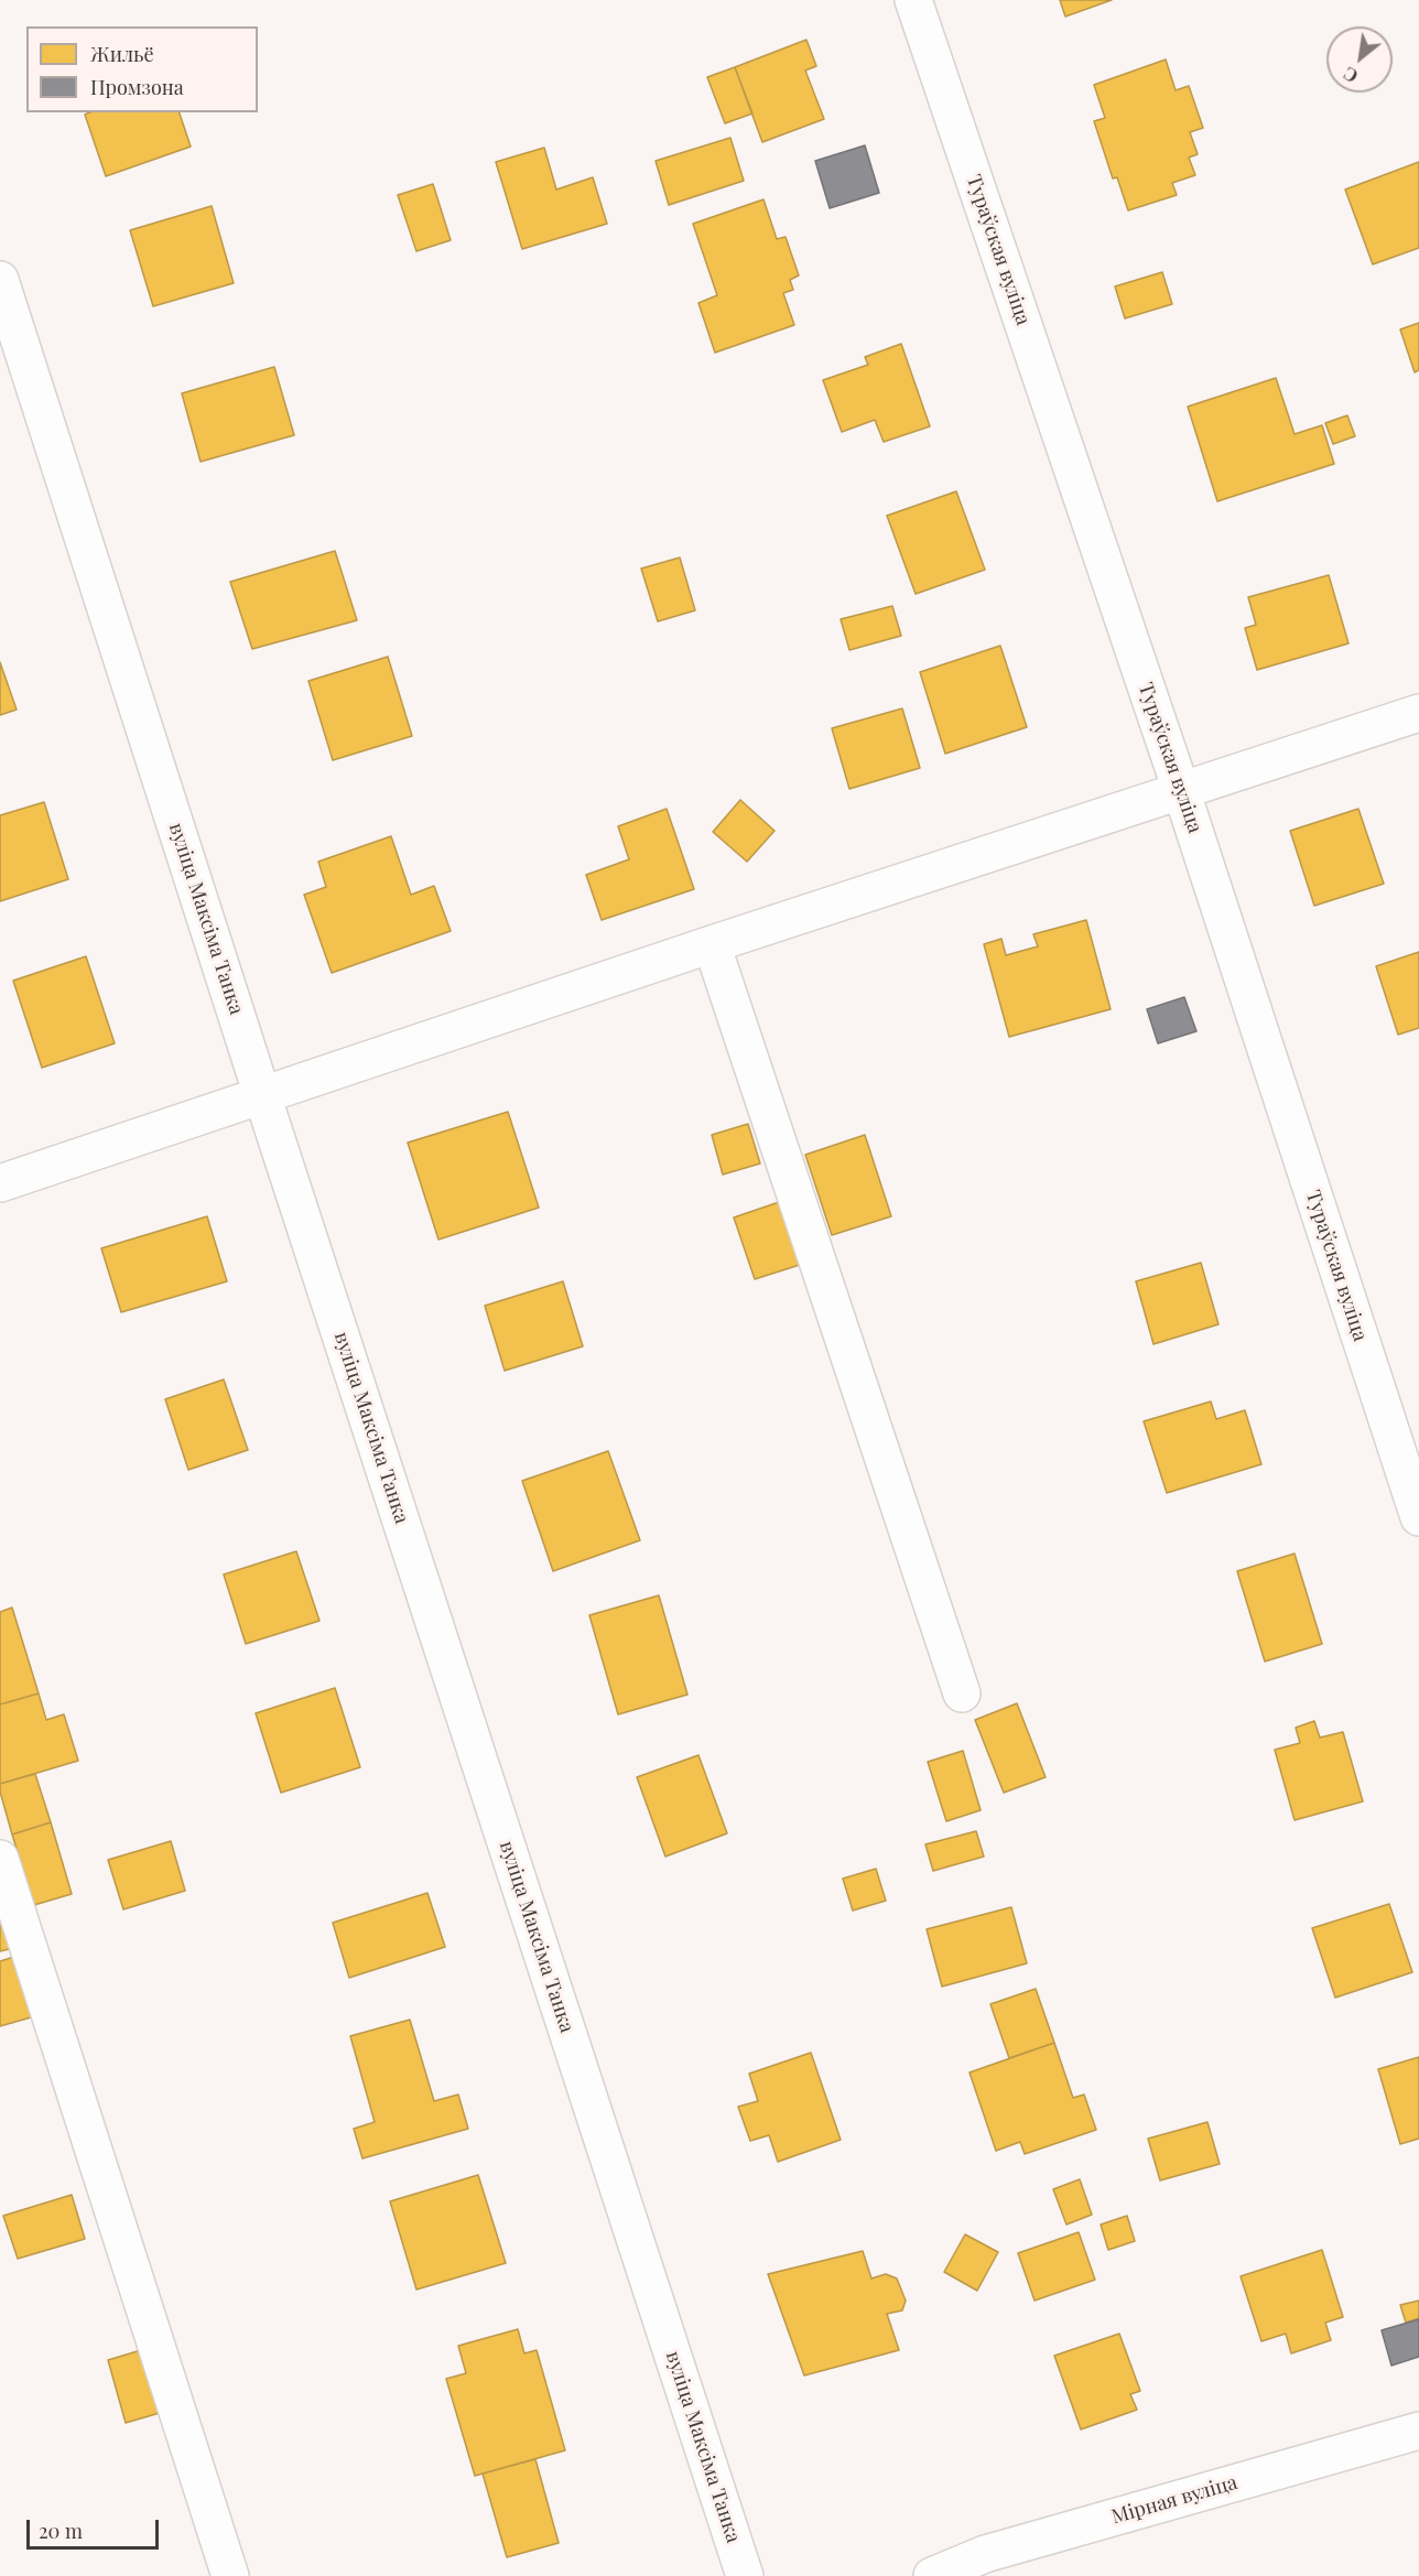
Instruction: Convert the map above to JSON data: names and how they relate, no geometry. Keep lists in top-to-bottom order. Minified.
{"streets":{"street":["Тураўская вуліца","вуліца Максіма Танка","Мірная вуліца"]},"legend":["Жильё","Промзона"],"scale_bar":"20 m","north":"bottom left"}
